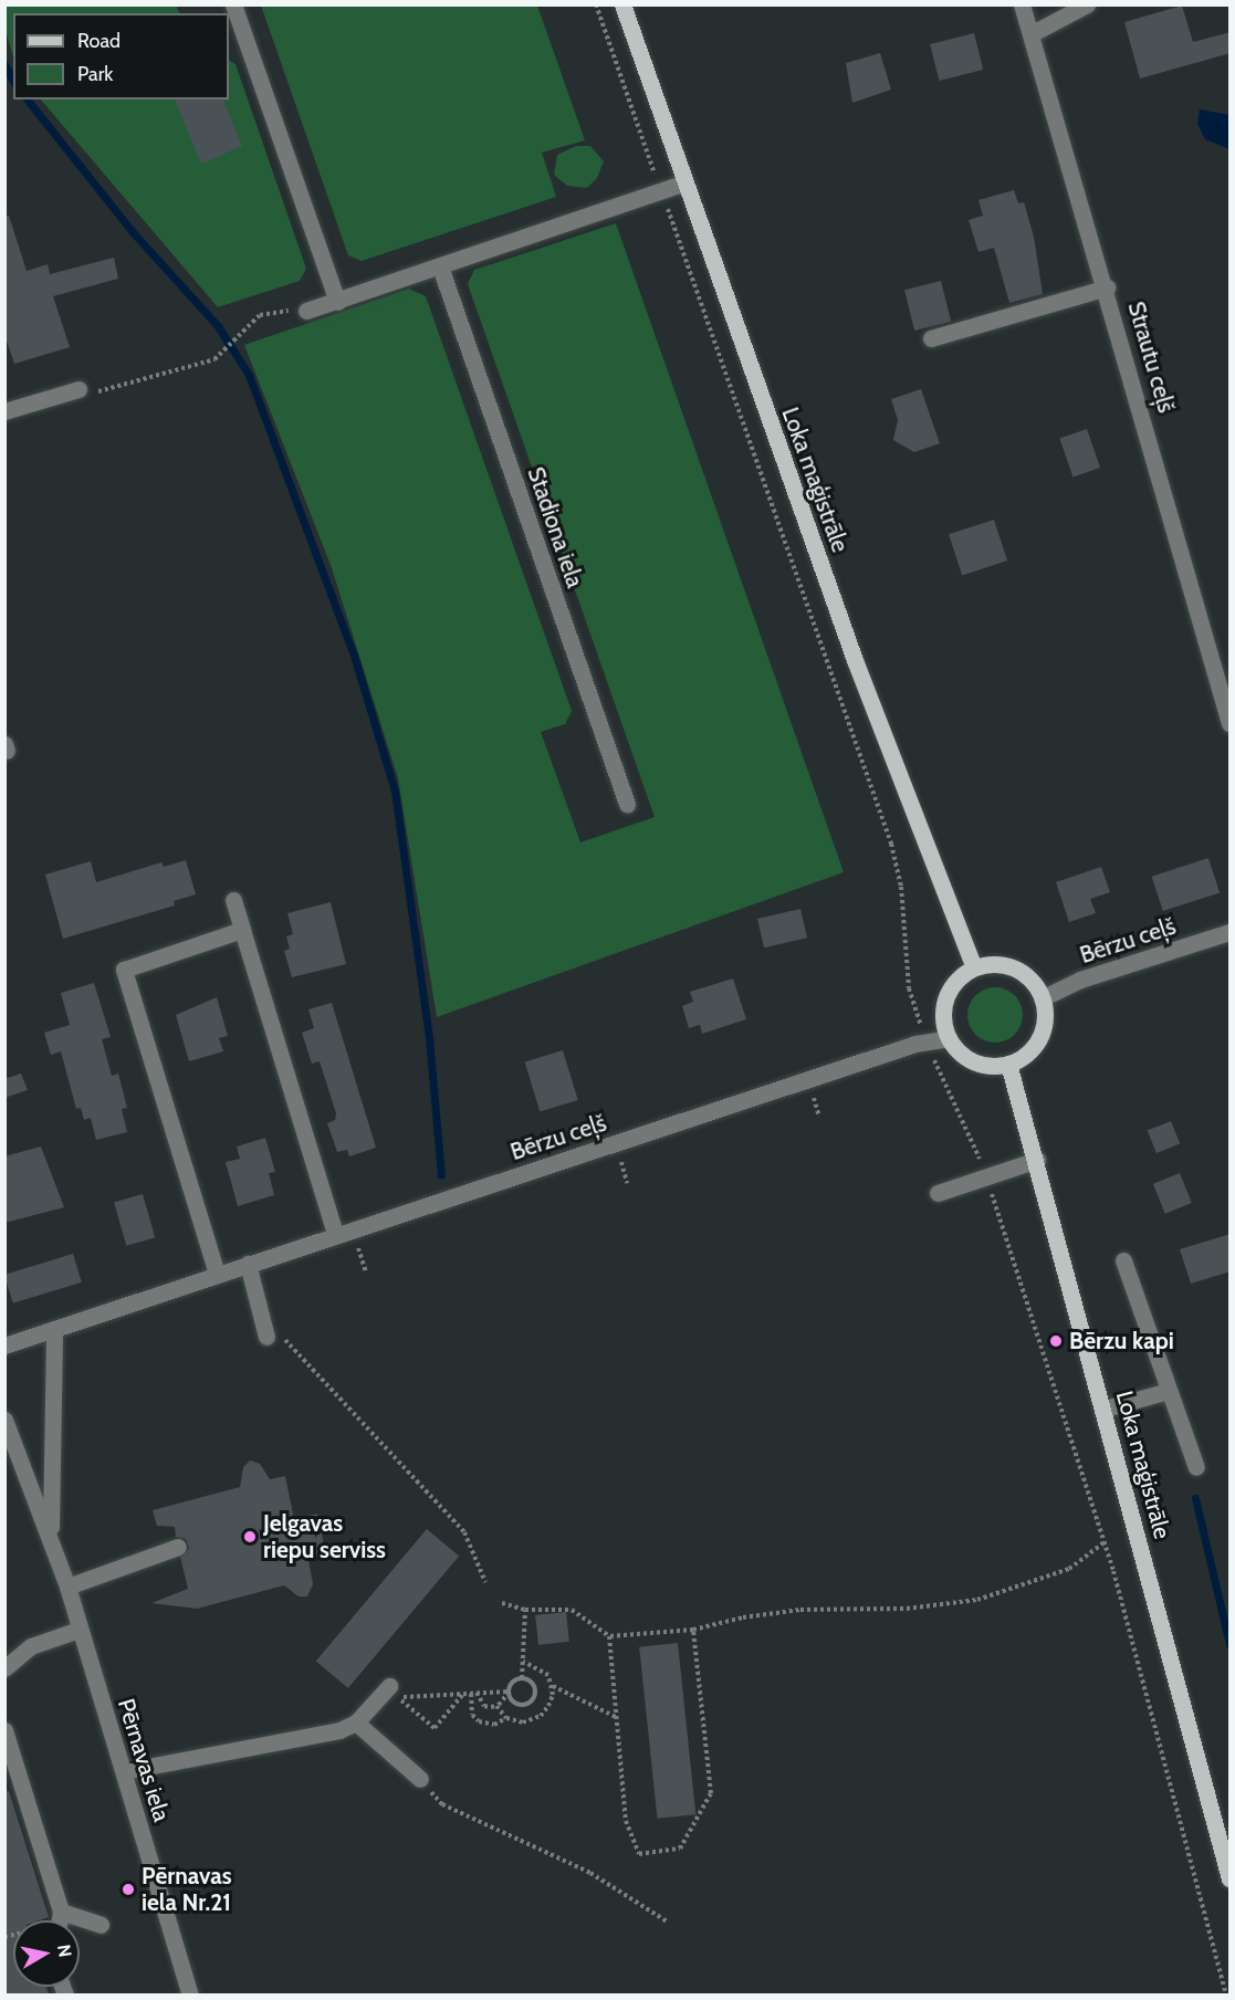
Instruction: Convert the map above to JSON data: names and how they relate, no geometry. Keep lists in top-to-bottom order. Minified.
{"streets":{"main road":["Loka maģistrāle"],"street":["Strautu ceļš","Stadiona iela","Bērzu ceļš","Pērnavas iela"]},"crossings":[["Loka maģistrāle","Bērzu ceļš"]],"places":["Bērzu kapi","Jelgavas riepu serviss","Pērnavas iela Nr.21"],"legend":["Road","Park"],"north":"right"}
